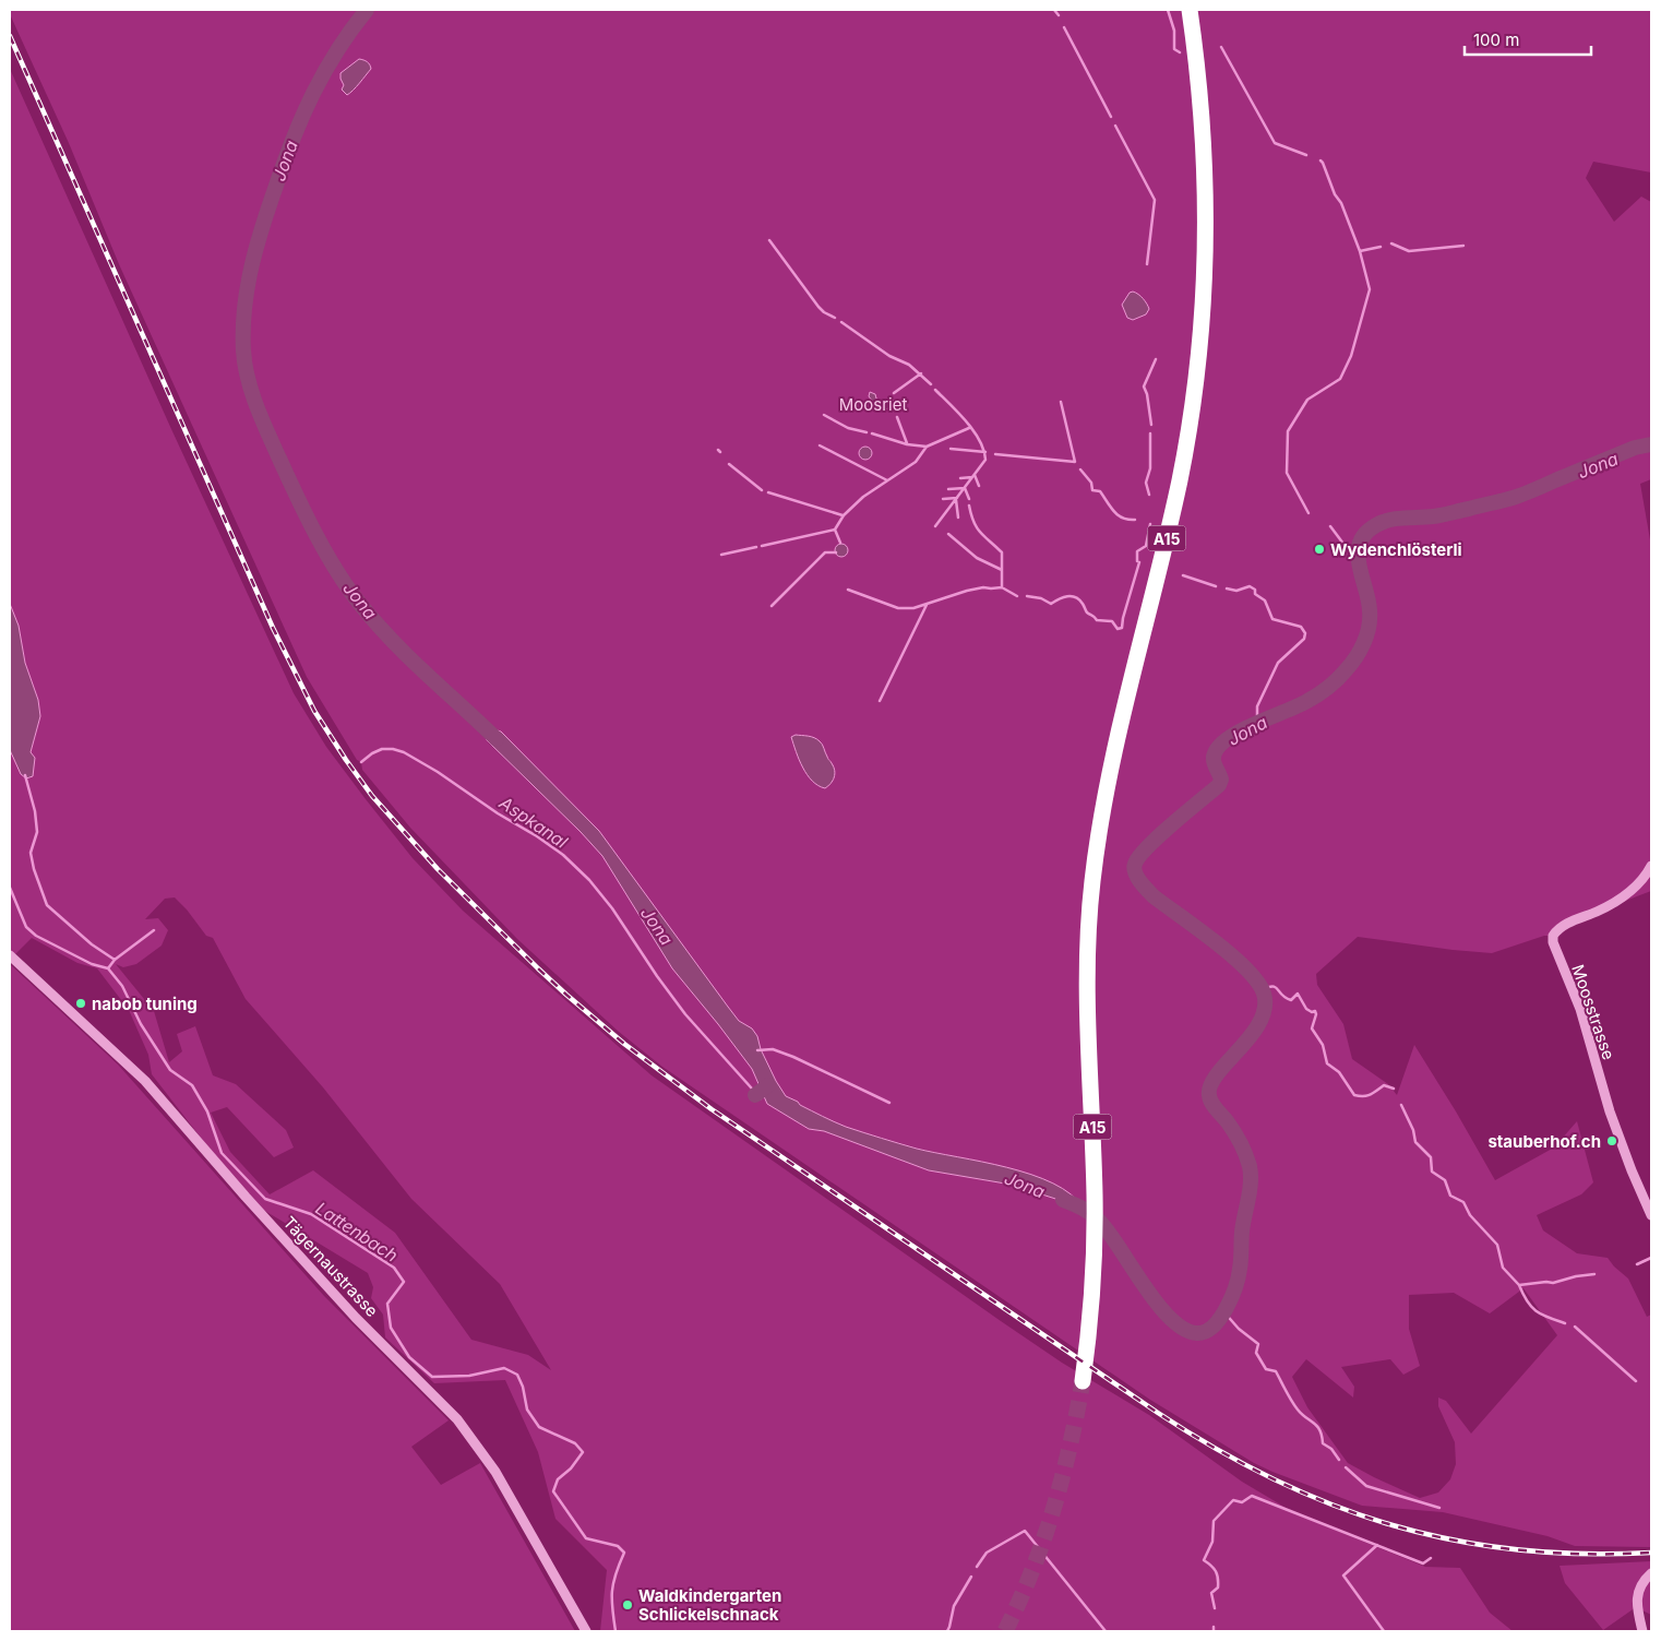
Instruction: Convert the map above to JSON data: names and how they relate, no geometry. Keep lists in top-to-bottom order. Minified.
{"streets":{"highway":["A15"],"street":["Moosstrasse","Tägernaustrasse"]},"water":["Jona","Aspkanal","Lattenbach"],"parks":["Moosriet"],"places":["Wydenchlösterli","nabob tuning","stauberhof.ch","Waldkindergarten Schlickelschnack"],"scale_bar":"100 m"}
